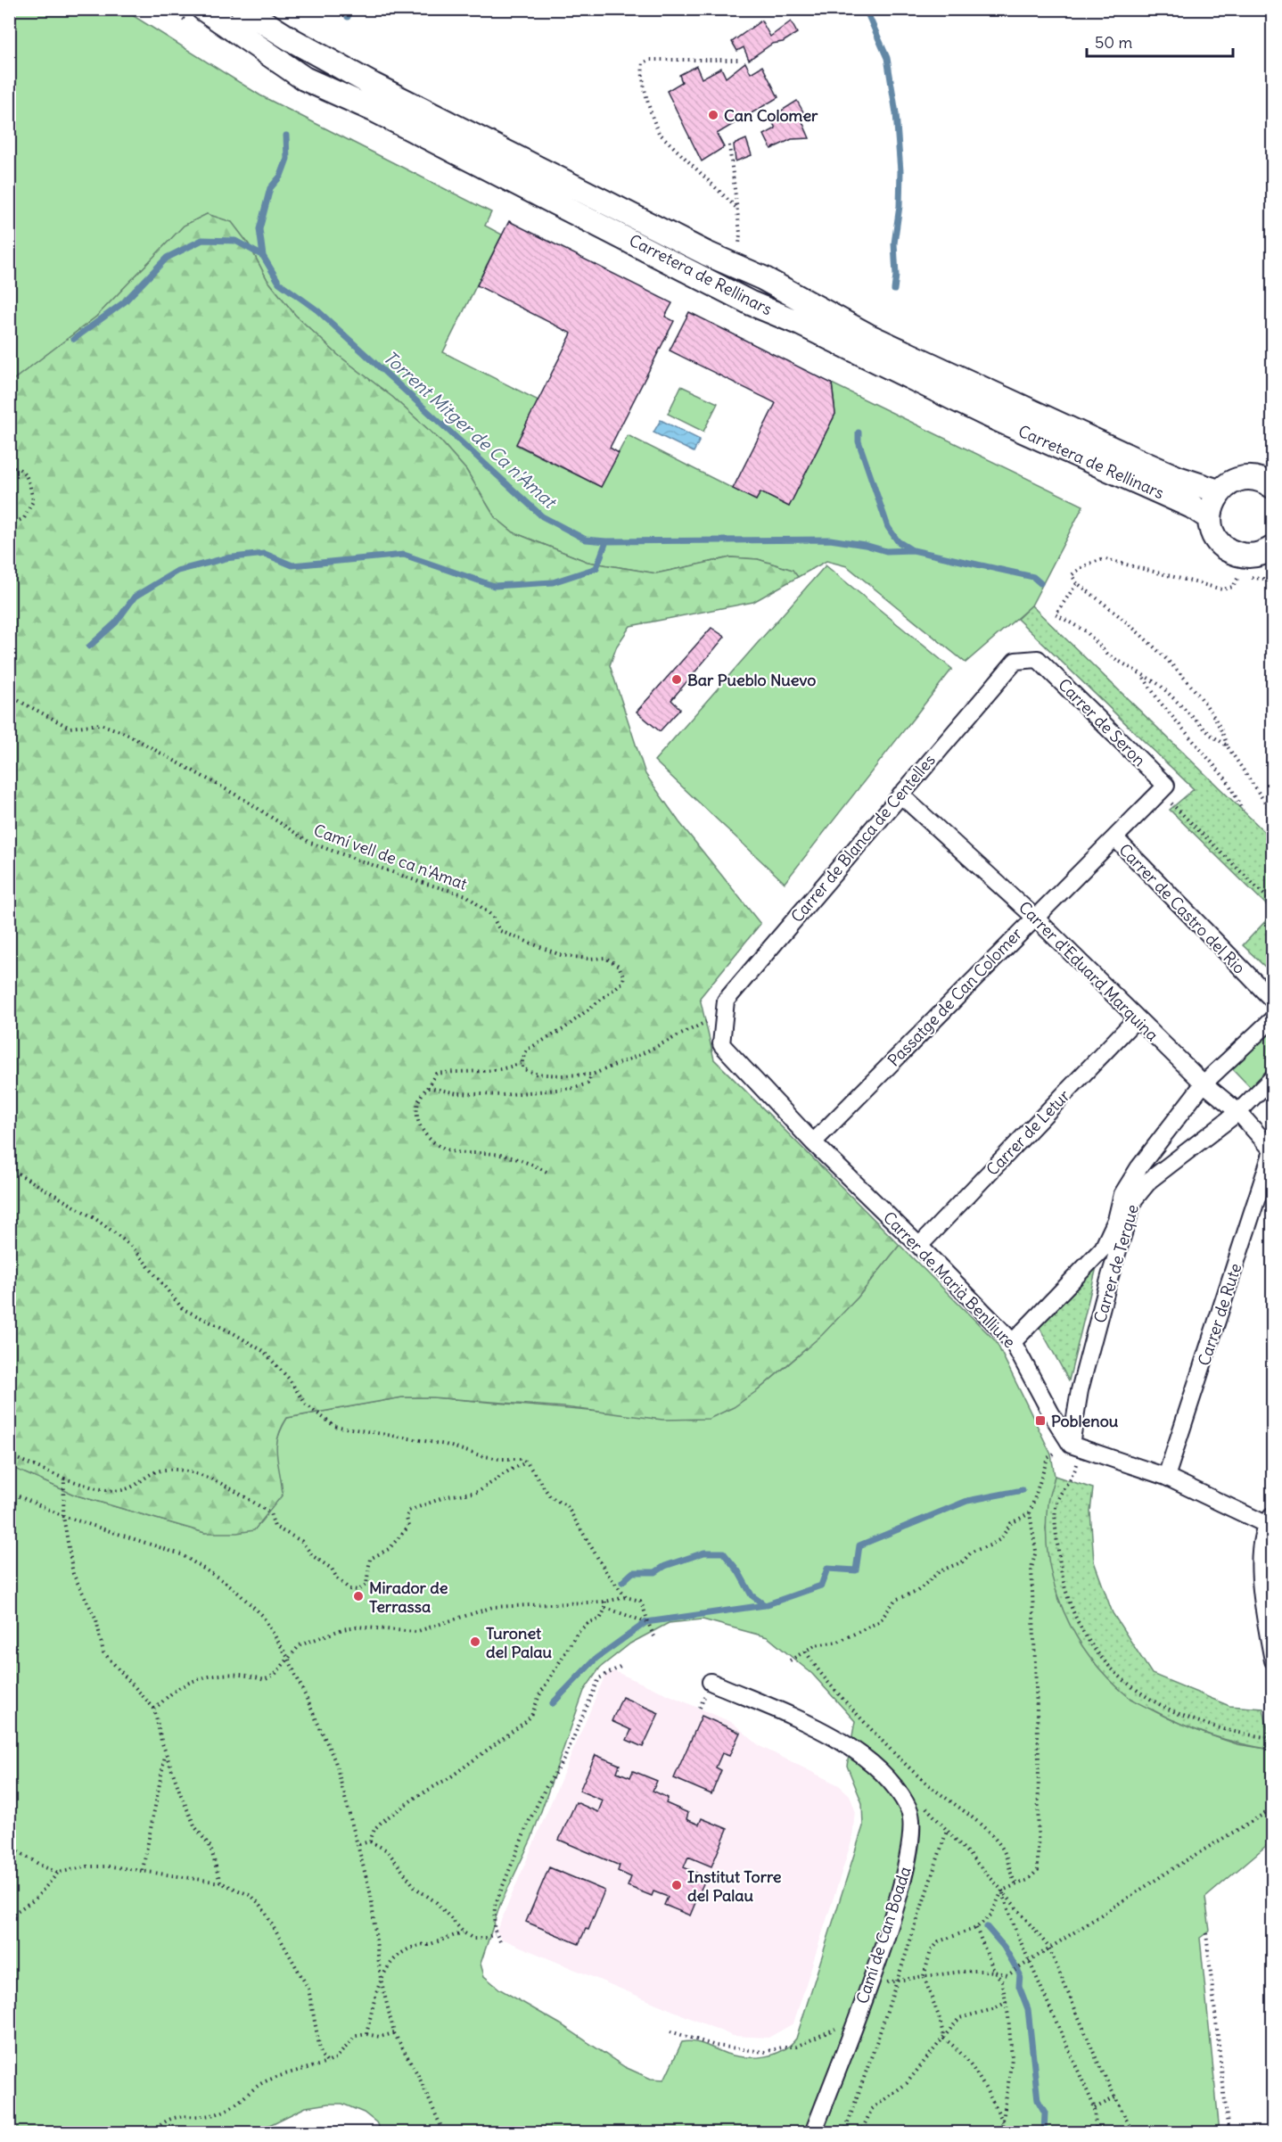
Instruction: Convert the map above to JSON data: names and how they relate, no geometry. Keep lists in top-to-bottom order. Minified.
{"streets":{"street":["Carretera de Rellinars","Carrer de Seron","Carrer de Blanca de Centelles","Carrer de Castro del Rio","Carrer d'Eduard Marquina","Passatge de Can Colomer","Carrer de Letur","Carrer de Terque","Carrer de Marià Benlliure","Carrer de Rute","Camí de Can Boada"],"path":["Camí vell de ca n'Amat"]},"crossings":[["Carrer de Seron","Carrer de Blanca de Centelles"],["Carrer de Seron","Passatge de Can Colomer"],["Carrer de Blanca de Centelles","Carrer d'Eduard Marquina"],["Carrer de Blanca de Centelles","Carrer de Marià Benlliure"],["Carrer de Castro del Rio","Passatge de Can Colomer"],["Carrer d'Eduard Marquina","Passatge de Can Colomer"],["Carrer d'Eduard Marquina","Carrer de Letur"],["Carrer d'Eduard Marquina","Carrer de Terque"],["Carrer d'Eduard Marquina","Carrer de Rute"],["Passatge de Can Colomer","Carrer de Marià Benlliure"],["Carrer de Letur","Carrer de Marià Benlliure"],["Carrer de Terque","Carrer de Marià Benlliure"]],"water":["Torrent Mitger de Ca n'Amat"],"places":{"other":["Can Colomer","Bar Pueblo Nuevo","Mirador de Terrassa","Turonet del Palau","Institut Torre del Palau"],"transit":["Poblenou"]},"scale_bar":"50 m"}
